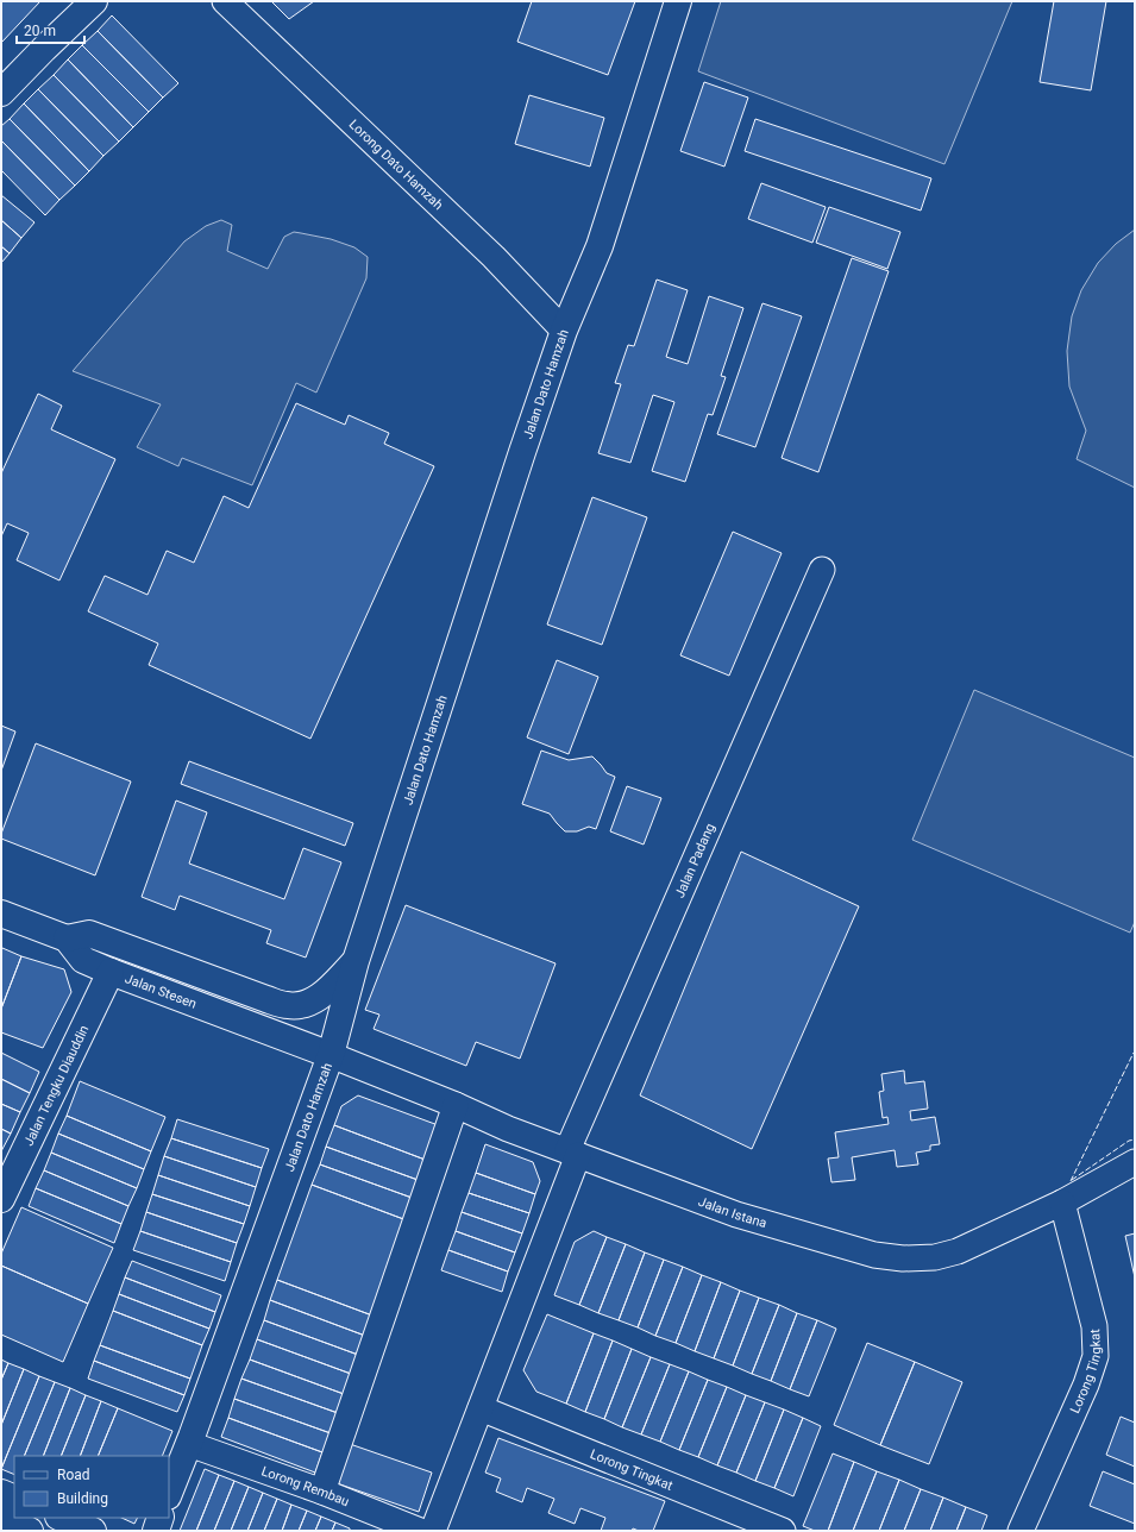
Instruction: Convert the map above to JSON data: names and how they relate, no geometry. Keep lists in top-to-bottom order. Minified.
{"streets":{"main road":["Jalan Dato Hamzah","Jalan Stesen","Jalan Tengku Diauddin"],"street":["Lorong Dato Hamzah","Jalan Padang","Jalan Istana","Lorong Tingkat","Lorong Rembau"]},"crossings":[["Lorong Dato Hamzah","Jalan Dato Hamzah"],["Jalan Dato Hamzah","Jalan Stesen"],["Jalan Dato Hamzah","Jalan Istana"],["Jalan Dato Hamzah","Lorong Rembau"],["Jalan Padang","Jalan Istana"],["Jalan Stesen","Jalan Tengku Diauddin"],["Jalan Stesen","Jalan Istana"],["Jalan Istana","Lorong Tingkat"]],"legend":["Road","Building"],"scale_bar":"20 m"}
